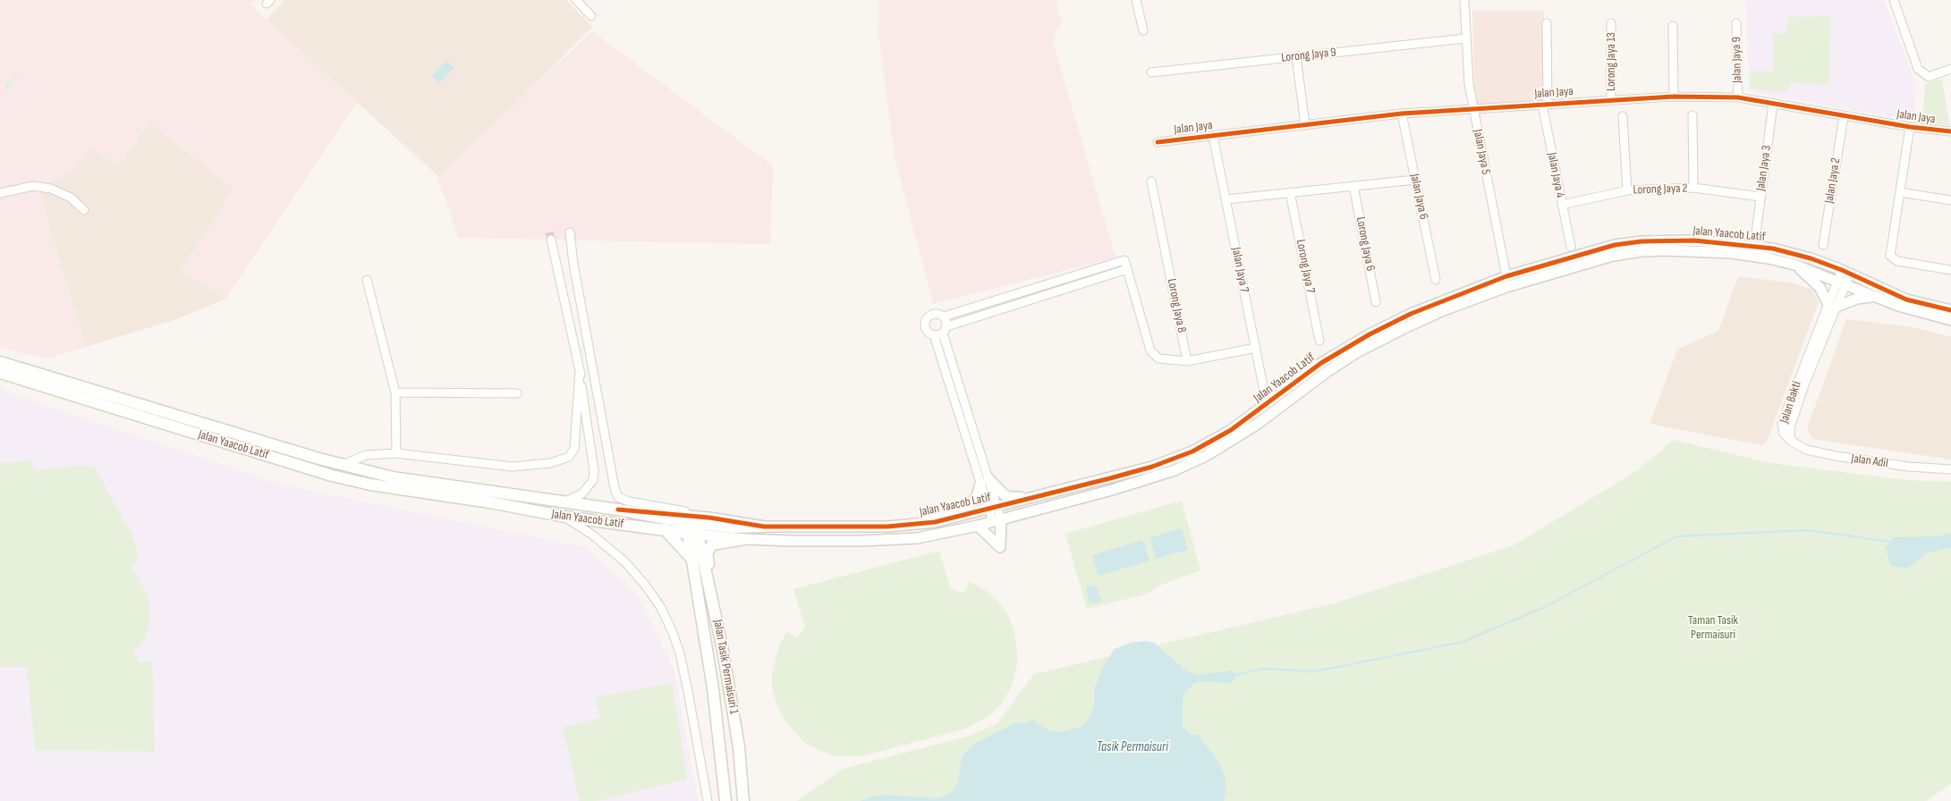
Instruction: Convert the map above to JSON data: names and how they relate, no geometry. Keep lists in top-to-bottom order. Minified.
{"streets":{"main road":["Jalan Yaacob Latif","Jalan Tasik Permaisuri 1"],"street":["Lorong Jaya 9","Jalan Jaya 9","Lorong Jaya 13","Jalan Jaya","Jalan Jaya 5","Jalan Jaya 3","Jalan Jaya 4","Jalan Jaya 2","Lorong Jaya 2","Jalan Jaya 6","Lorong Jaya 6","Lorong Jaya 7","Jalan Jaya 7","Lorong Jaya 8","Jalan Bakti","Jalan Adil"]},"crossings":[["Lorong Jaya 9","Jalan Jaya 5"],["Jalan Jaya 9","Jalan Jaya"],["Lorong Jaya 13","Jalan Jaya"],["Jalan Jaya","Jalan Jaya 5"],["Jalan Jaya","Jalan Jaya 3"],["Jalan Jaya","Jalan Jaya 4"],["Jalan Jaya","Jalan Jaya 2"],["Jalan Jaya","Jalan Jaya 6"],["Jalan Jaya","Jalan Jaya 7"],["Jalan Jaya 5","Jalan Yaacob Latif"],["Jalan Jaya 3","Lorong Jaya 2"],["Jalan Jaya 4","Lorong Jaya 2"],["Jalan Yaacob Latif","Jalan Jaya 7"],["Jalan Yaacob Latif","Jalan Bakti"],["Jalan Yaacob Latif","Jalan Tasik Permaisuri 1"],["Jalan Bakti","Jalan Adil"]],"water":["Tasik Permaisuri"],"parks":["Taman Tasik Permaisuri"]}
